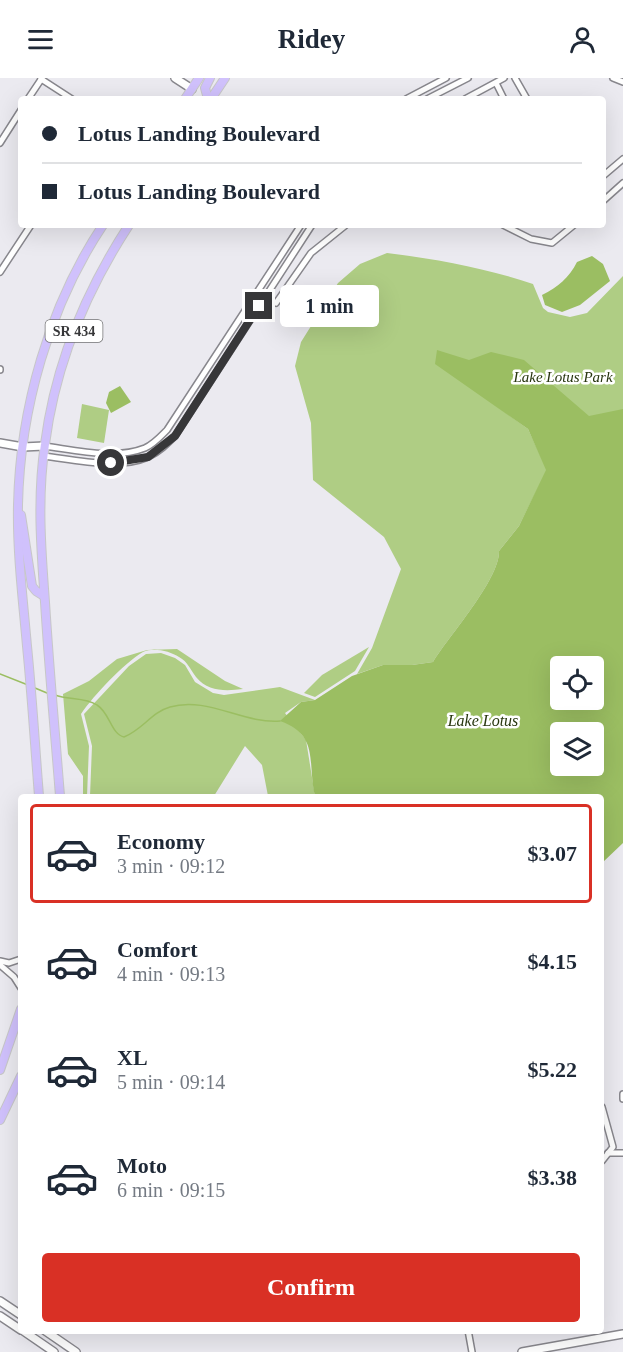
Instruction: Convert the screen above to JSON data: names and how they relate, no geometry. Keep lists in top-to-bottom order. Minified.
{"streets":{"main road":["SR 434"]},"water":["Lake Lotus"],"parks":["Lake Lotus Park"],"page":{"header":"Ridey","banner":["Lotus Landing Boulevard","Lotus Landing Boulevard"],"bubble":"1 min","list":[{"name":"Economy","note":"3 min · 09:12","value":"$3.07"},{"name":"Comfort","note":"4 min · 09:13","value":"$4.15"},{"name":"XL","note":"5 min · 09:14","value":"$5.22"},{"name":"Moto","note":"6 min · 09:15","value":"$3.38"}],"buttons":"Confirm"}}
